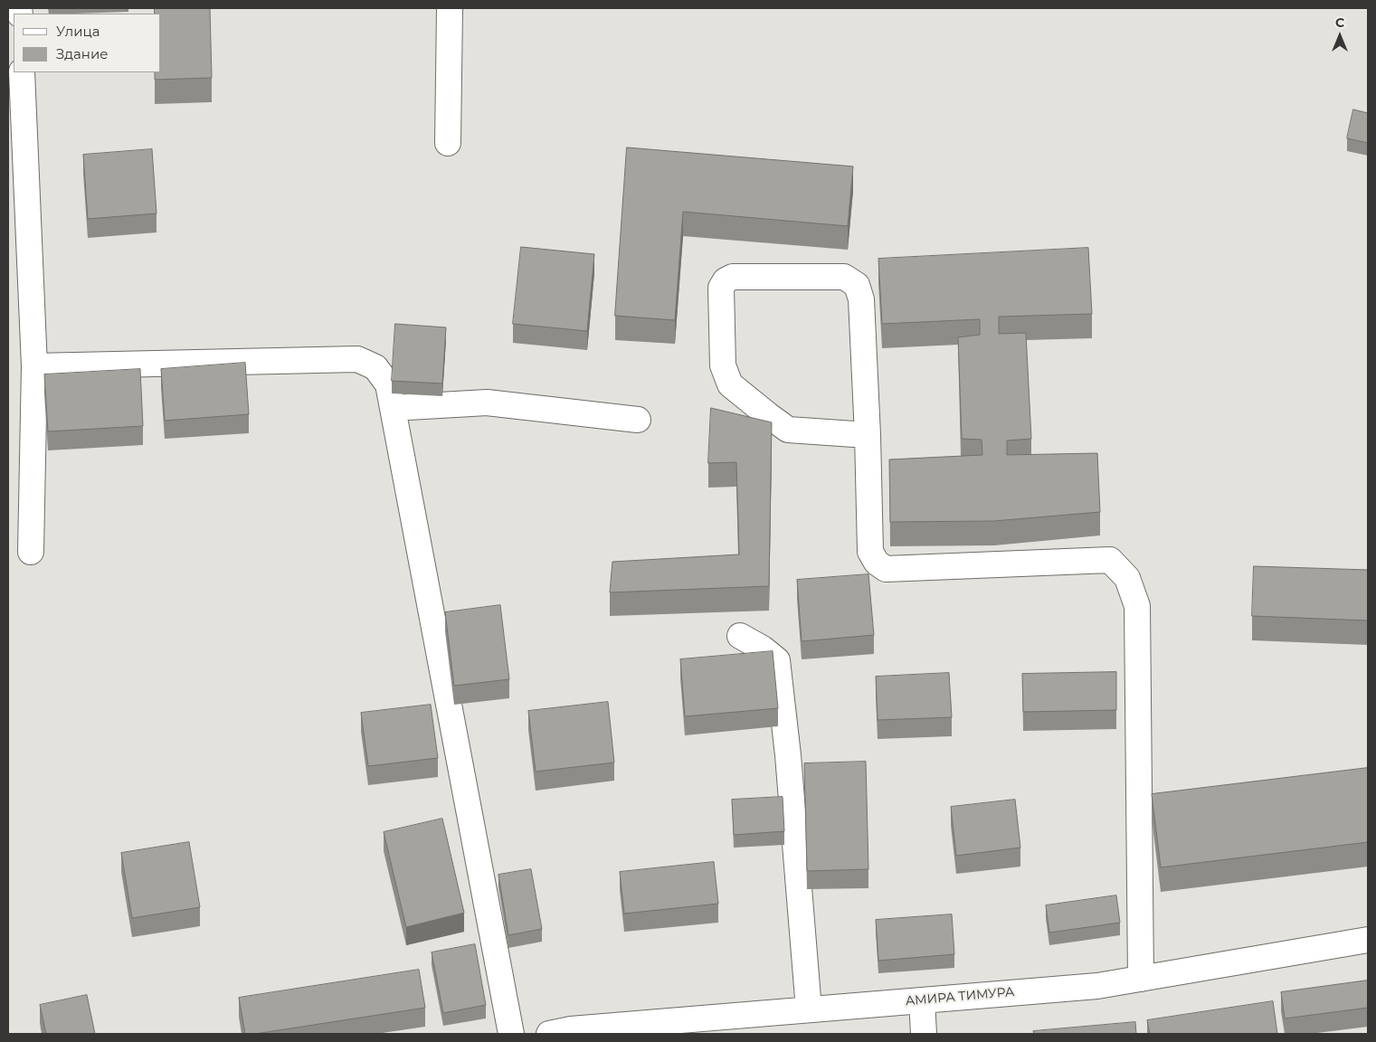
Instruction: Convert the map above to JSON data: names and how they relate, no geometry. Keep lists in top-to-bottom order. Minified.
{"streets":{"street":["АМИРА ТИМУРА"]},"legend":["Улица","Здание"],"north":"top"}
